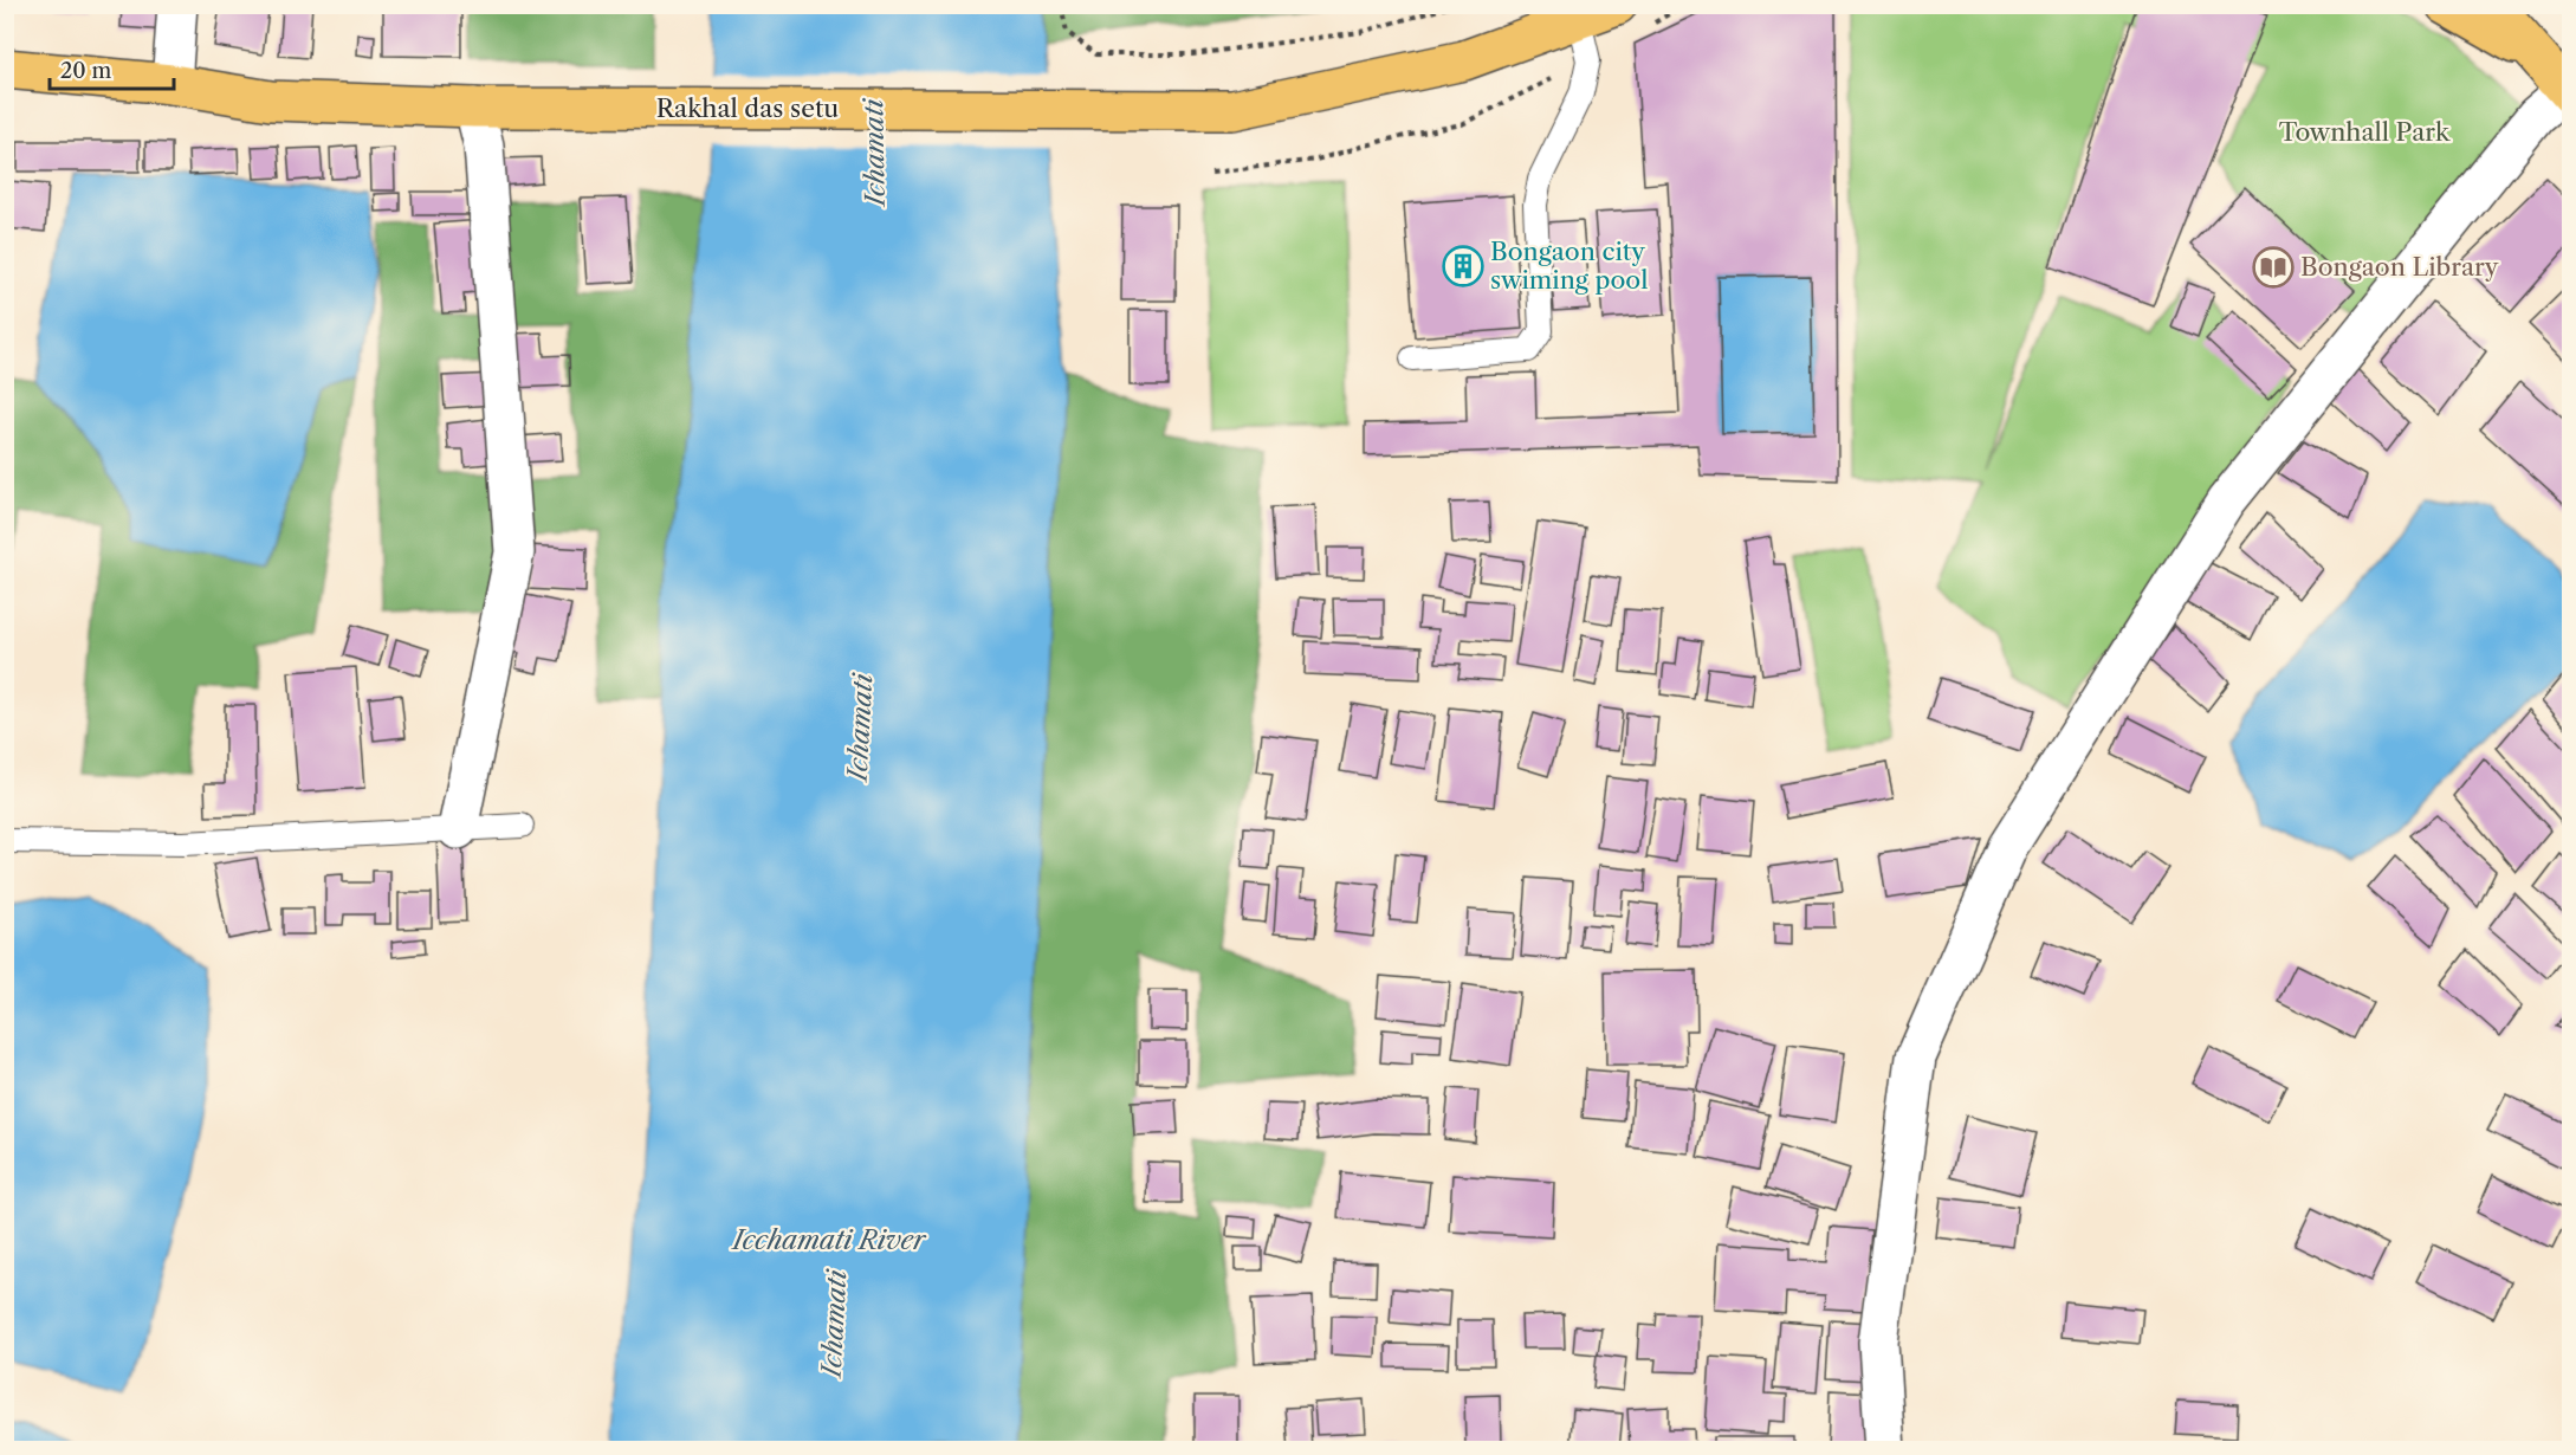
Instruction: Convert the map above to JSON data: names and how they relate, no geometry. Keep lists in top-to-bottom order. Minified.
{"streets":{"main road":["Rakhal das setu"]},"water":["Ichamati","Icchamati River"],"parks":["Townhall Park"],"places":{"building":["Bongaon city swiming pool"],"library":["Bongaon Library"]},"scale_bar":"20 m"}
